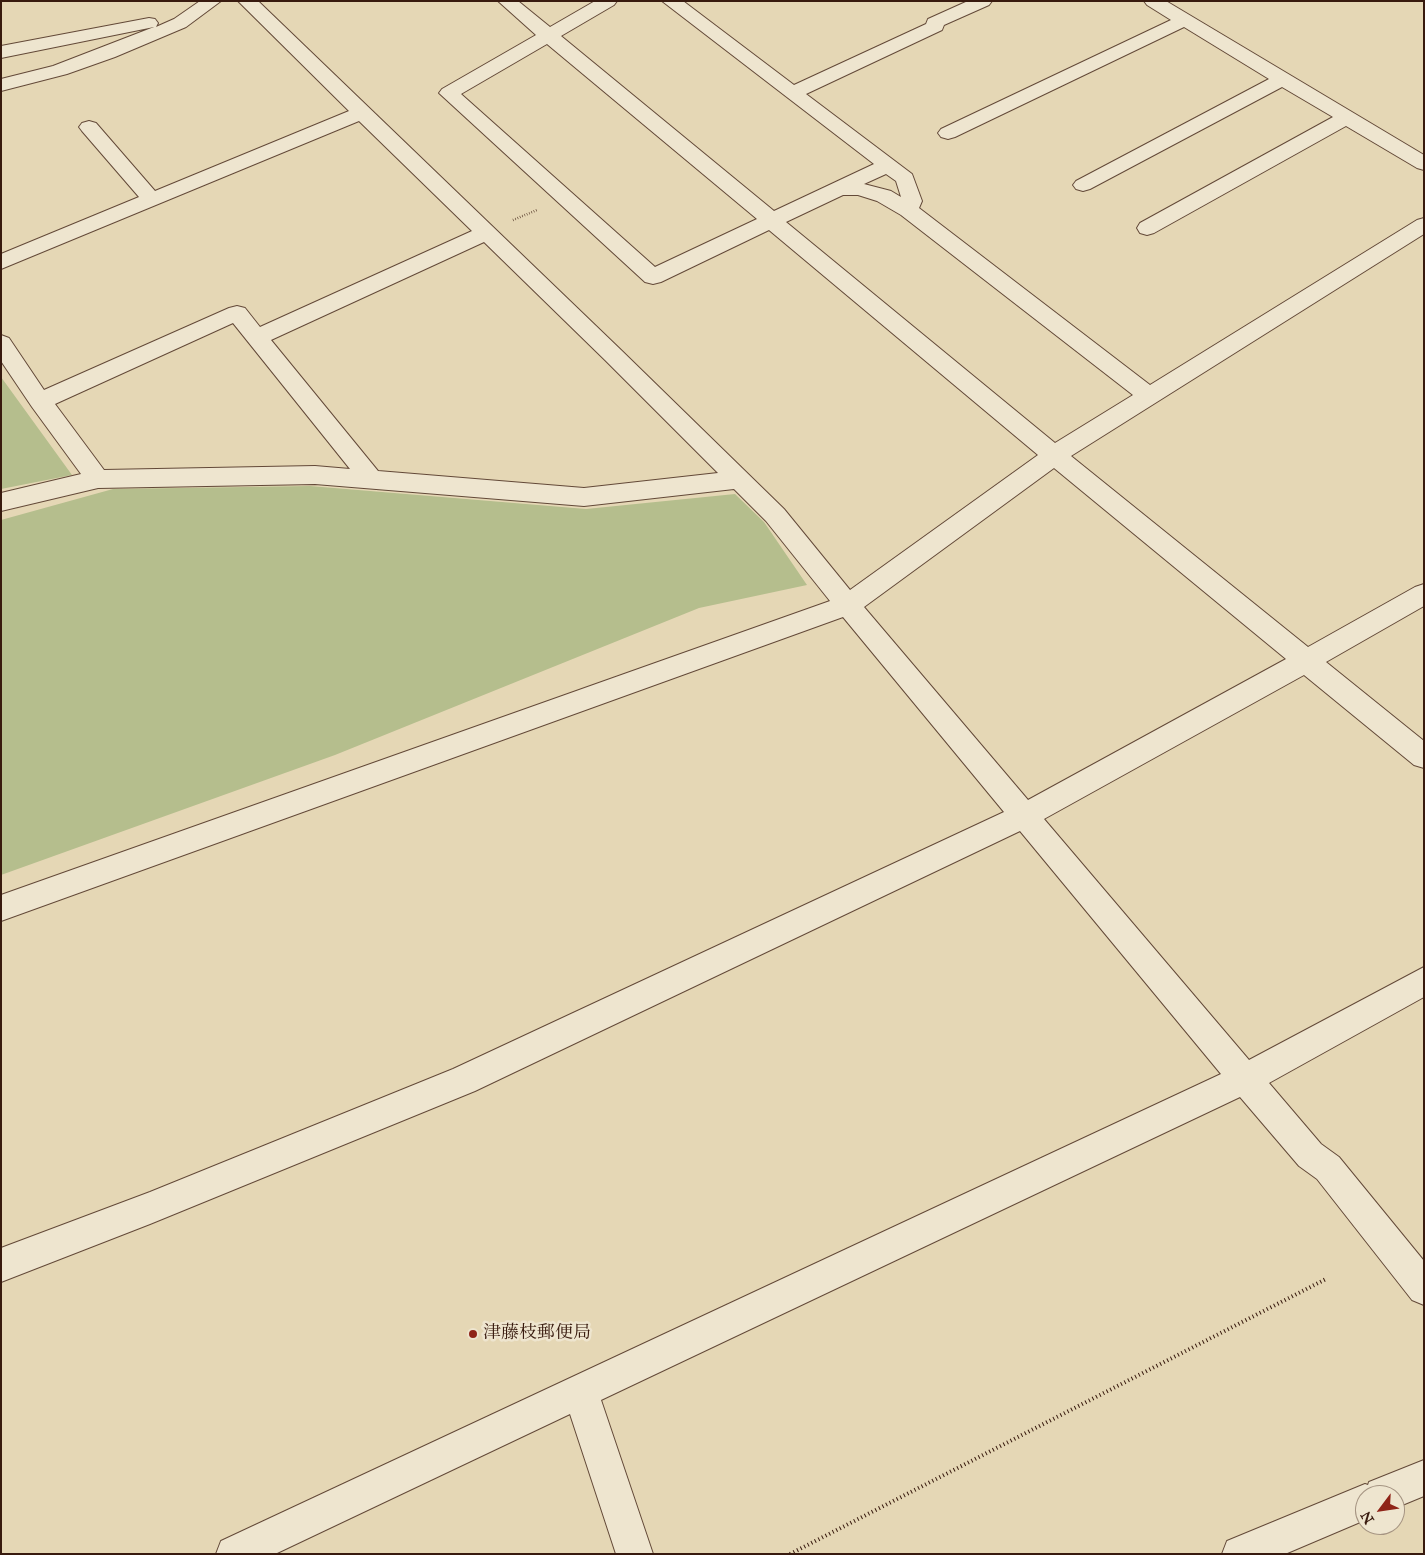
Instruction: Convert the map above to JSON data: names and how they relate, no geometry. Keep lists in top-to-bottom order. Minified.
{"places":["津藤枝郵便局"],"north":"bottom left"}
